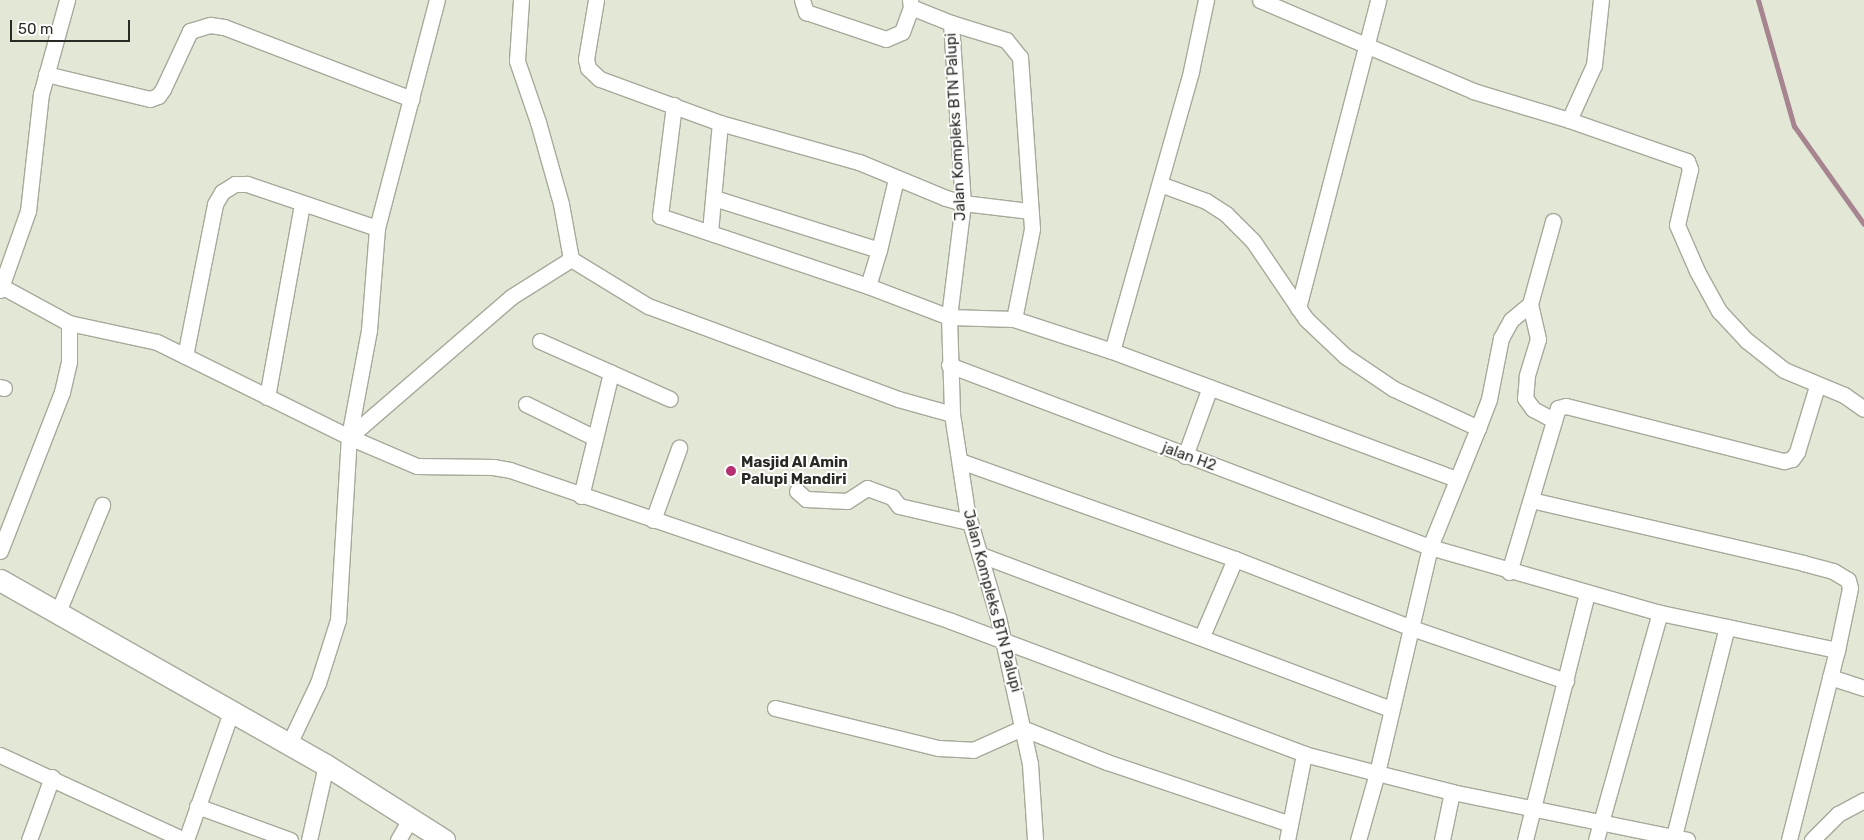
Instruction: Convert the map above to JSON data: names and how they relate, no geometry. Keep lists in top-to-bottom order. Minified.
{"streets":{"street":["Jalan Kompleks BTN Palupi","jalan H2"]},"crossings":[["Jalan Kompleks BTN Palupi","jalan H2"]],"places":["Masjid Al Amin Palupi Mandiri"],"scale_bar":"50 m"}
